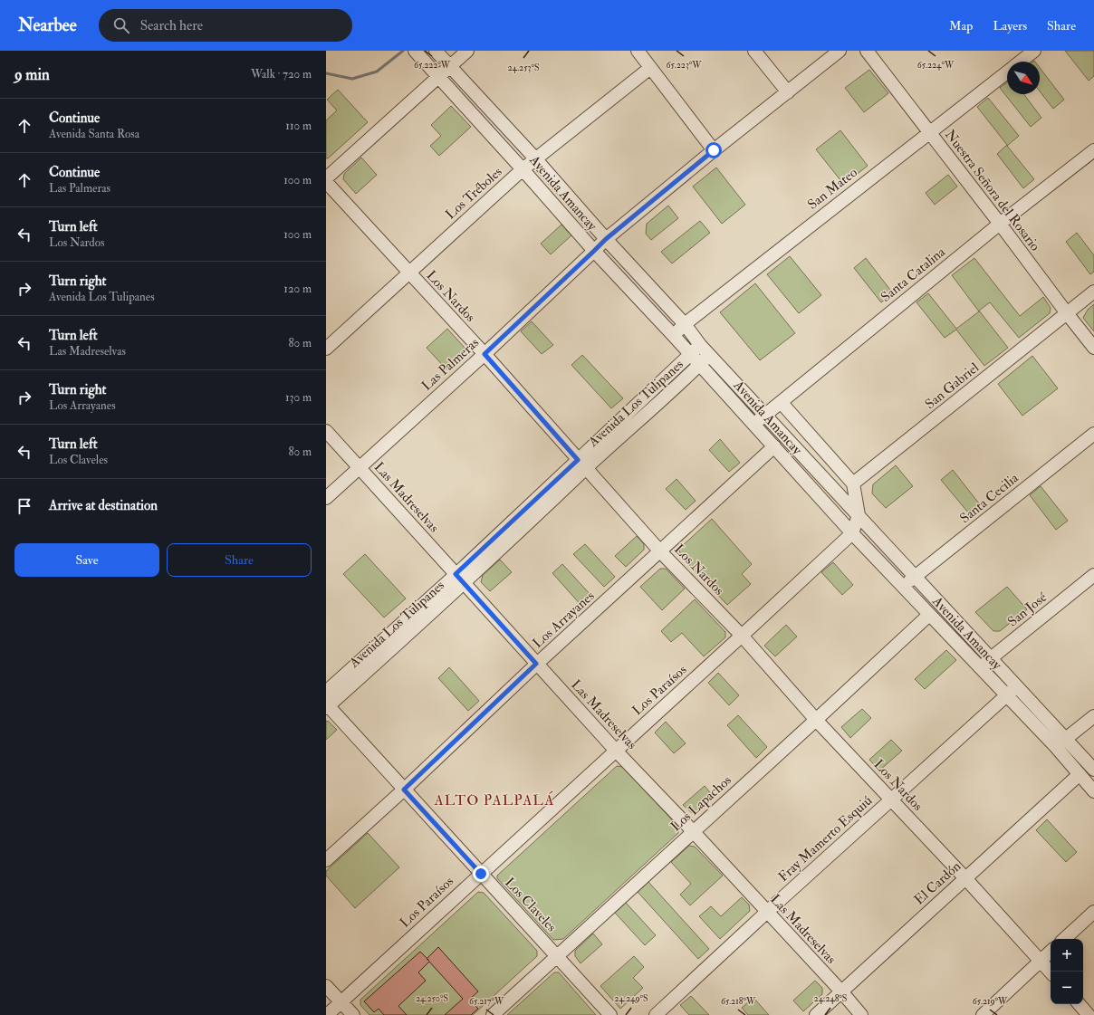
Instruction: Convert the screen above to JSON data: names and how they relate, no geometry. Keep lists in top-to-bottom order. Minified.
{"streets":{"street":["San Mateo","Nuestra Señora del Rosario","Los Tréboles","Avenida Amancay","Santa Catalina","Los Nardos","Las Palmeras","San Gabriel","Avenida Los Tulipanes","Las Madreselvas","Santa Cecilia","San José","Los Arrayanes","Los Paraísos","Los Lapachos","Fray Mamerto Esquiú","El Cardón","Los Claveles"]},"crossings":[["San Mateo","Nuestra Señora del Rosario"],["San Mateo","Avenida Amancay"],["Nuestra Señora del Rosario","Santa Catalina"],["Nuestra Señora del Rosario","San Gabriel"],["Los Tréboles","Avenida Amancay"],["Los Tréboles","Los Nardos"],["Avenida Amancay","Santa Catalina"],["Avenida Amancay","Las Palmeras"],["Avenida Amancay","Avenida Los Tulipanes"],["Avenida Amancay","Santa Cecilia"],["Avenida Amancay","San José"],["Avenida Amancay","Los Arrayanes"],["Avenida Amancay","Los Paraísos"],["Avenida Amancay","Los Lapachos"],["Avenida Amancay","Fray Mamerto Esquiú"],["Avenida Amancay","El Cardón"],["Los Nardos","Las Palmeras"],["Los Nardos","Avenida Los Tulipanes"],["Los Nardos","Los Arrayanes"],["Los Nardos","Los Paraísos"],["Los Nardos","Los Lapachos"],["Los Nardos","Fray Mamerto Esquiú"],["Los Nardos","El Cardón"],["Las Palmeras","Las Madreselvas"],["Avenida Los Tulipanes","Las Madreselvas"],["Avenida Los Tulipanes","Los Claveles"],["Las Madreselvas","Los Arrayanes"],["Las Madreselvas","Los Paraísos"],["Las Madreselvas","Los Lapachos"],["Las Madreselvas","Fray Mamerto Esquiú"],["Las Madreselvas","El Cardón"],["Los Arrayanes","Los Claveles"],["Los Paraísos","Los Claveles"],["Los Lapachos","Los Claveles"]],"districts":["ALTO PALPALÁ"],"north":"bottom right","page":{"header":"Nearbee","search":"Search here","nav":["Map","Layers","Share"],"heading":["9 min","Walk · 720 m"],"list":[["Continue","Avenida Santa Rosa","110 m"],["Continue","Las Palmeras","100 m"],["Turn left","Los Nardos","100 m"],["Turn right","Avenida Los Tulipanes","120 m"],["Turn left","Las Madreselvas","80 m"],["Turn right","Los Arrayanes","130 m"],["Turn left","Los Claveles","80 m"],"Arrive at destination"],"buttons":["Save","Share"],"map_buttons":["+","−"]},"coordinates":["65.224°W","65.222°W","65.223°W","24.253°S","24.250°S","24.249°S","24.248°S","65.217°W","65.218°W","65.219°W"]}
